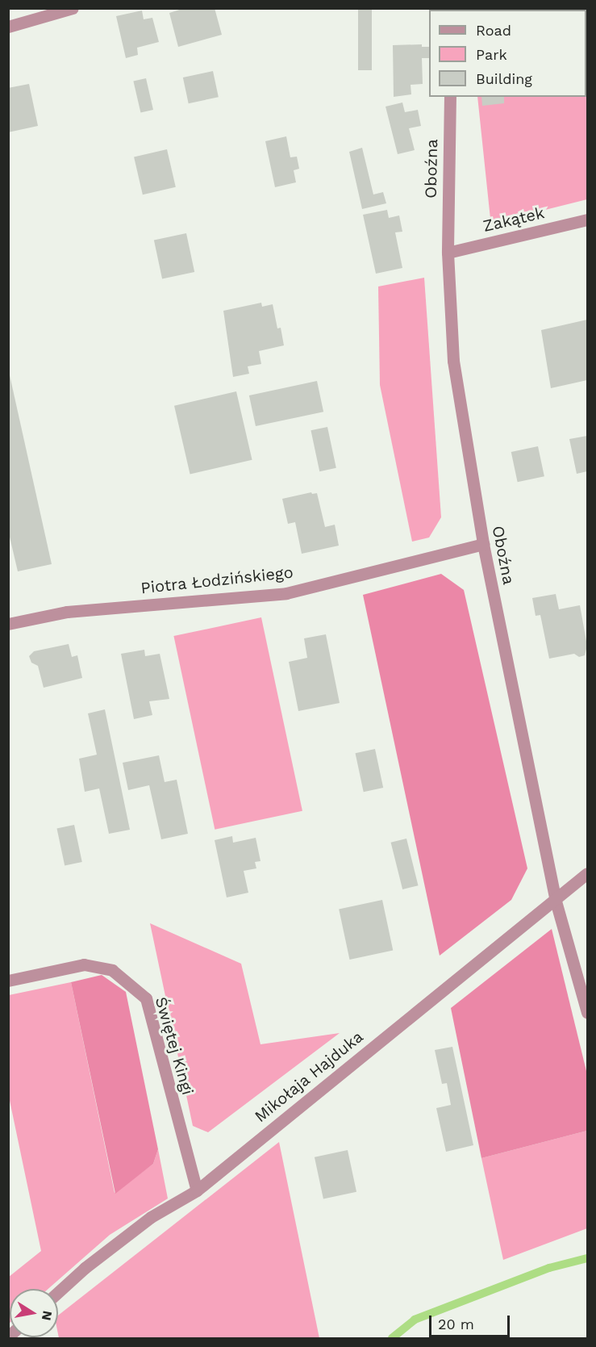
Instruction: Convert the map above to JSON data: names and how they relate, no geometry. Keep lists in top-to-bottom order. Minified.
{"streets":{"street":["Oboźna","Zakątek","Piotra Łodzińskiego","Świętej Kingi","Mikołaja Hajduka"]},"crossings":[["Oboźna","Zakątek"],["Oboźna","Piotra Łodzińskiego"],["Oboźna","Mikołaja Hajduka"],["Świętej Kingi","Mikołaja Hajduka"]],"legend":["Road","Park","Building"],"scale_bar":"20 m","north":"right"}
